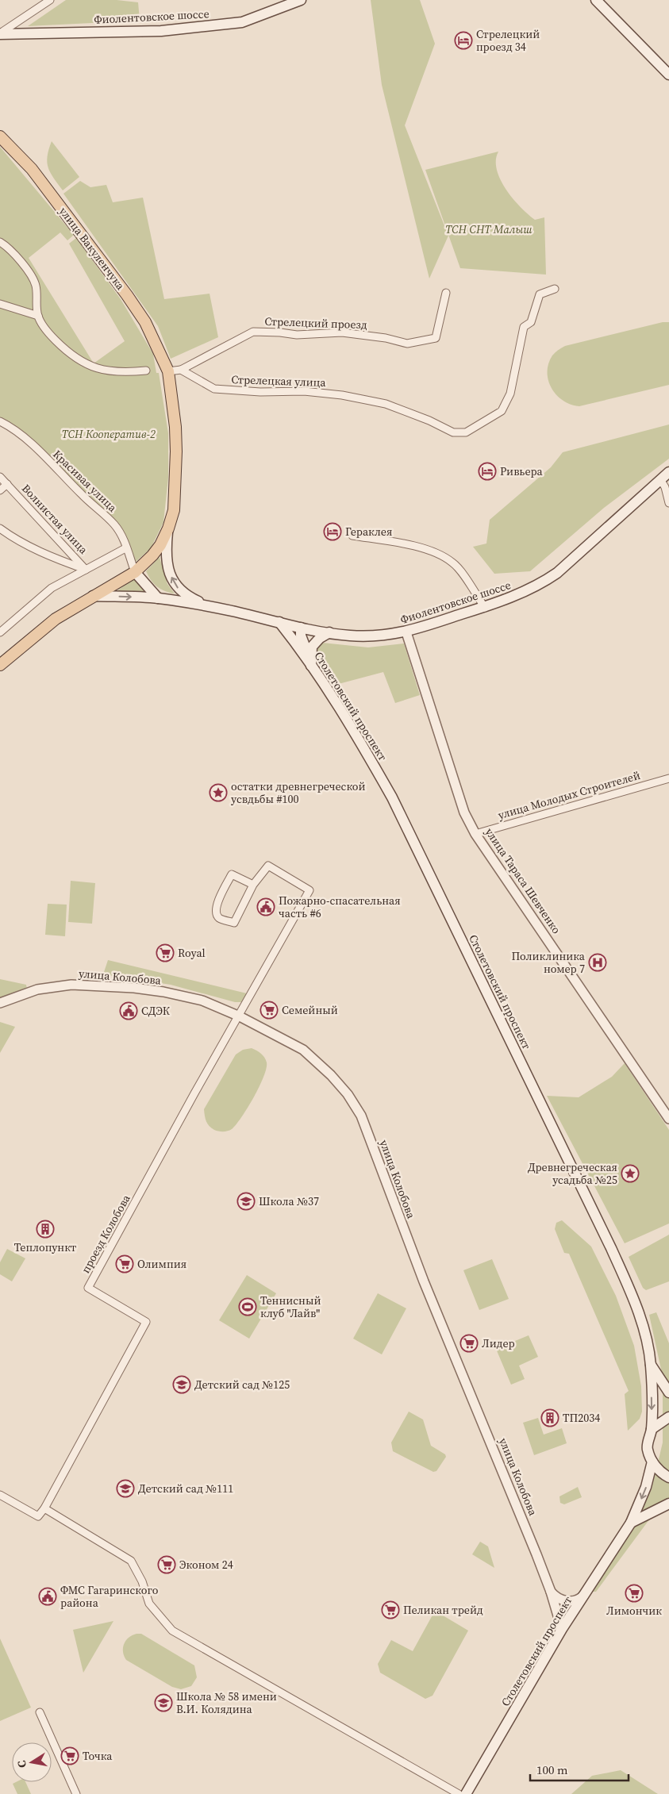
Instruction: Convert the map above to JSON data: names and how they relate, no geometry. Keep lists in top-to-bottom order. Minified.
{"streets":{"main road":["Фиолентовское шоссе","улица Вакуленчука","Столетовский проспект"],"street":["Стрелецкий проезд","Стрелецкая улица","Красивая улица","Волнистая улица","улица Молодых Строителей","улица Тараса Шевченко","улица Колобова","проезд Колобова"]},"crossings":[["Фиолентовское шоссе","Столетовский проспект"],["Фиолентовское шоссе","улица Тараса Шевченко"],["Стрелецкий проезд","Стрелецкая улица"],["Красивая улица","Волнистая улица"],["Столетовский проспект","улица Колобова"],["улица Молодых Строителей","улица Тараса Шевченко"],["улица Колобова","проезд Колобова"]],"parks":["ТСН СНТ Малыш","ТСН Кооператив-2"],"places":{"hotel":["Стрелецкий проезд 34","Ривьера","Гераклея"],"place":["остатки древнегреческой усвдьбы #100","Древнегреческая усадьба №25"],"public building":["Пожарно-спасательная часть #6","СДЭК","ФМС Гагаринского района"],"supermarket":["Royal","Семейный","Олимпия","Лидер","Эконом 24","Лимончик","Пеликан трейд","Точка"],"hospital":["Поликлиника номер 7"],"school or university":["Школа №37","Детский сад №125","Детский сад №111","Школа № 58 имени В.И. Колядина"],"building":["Теплопункт","ТП2034"],"sports":["Теннисный клуб \"Лайв\""]},"scale_bar":"100 m","north":"left"}
